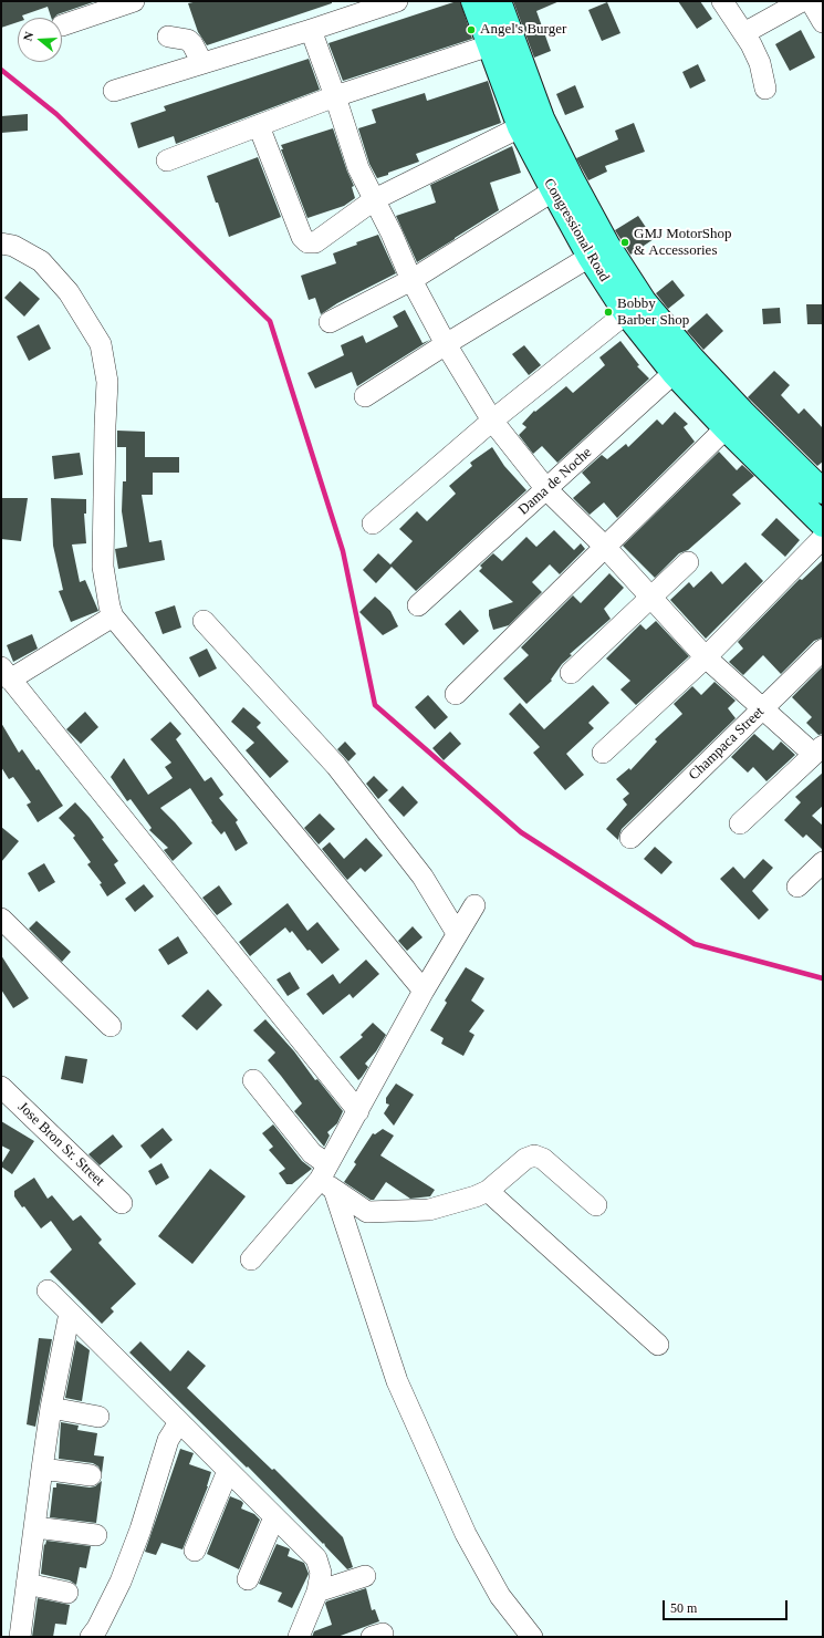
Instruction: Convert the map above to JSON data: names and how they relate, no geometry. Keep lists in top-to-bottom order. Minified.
{"streets":{"main road":["Congressional Road"],"street":["Dama de Noche","Champaca Street","Jose Bron Sr. Street"]},"crossings":[["Congressional Road","Dama de Noche"]],"places":["Angel's Burger","GMJ MotorShop & Accessories","Bobby Barber Shop"],"scale_bar":"50 m","north":"left"}
